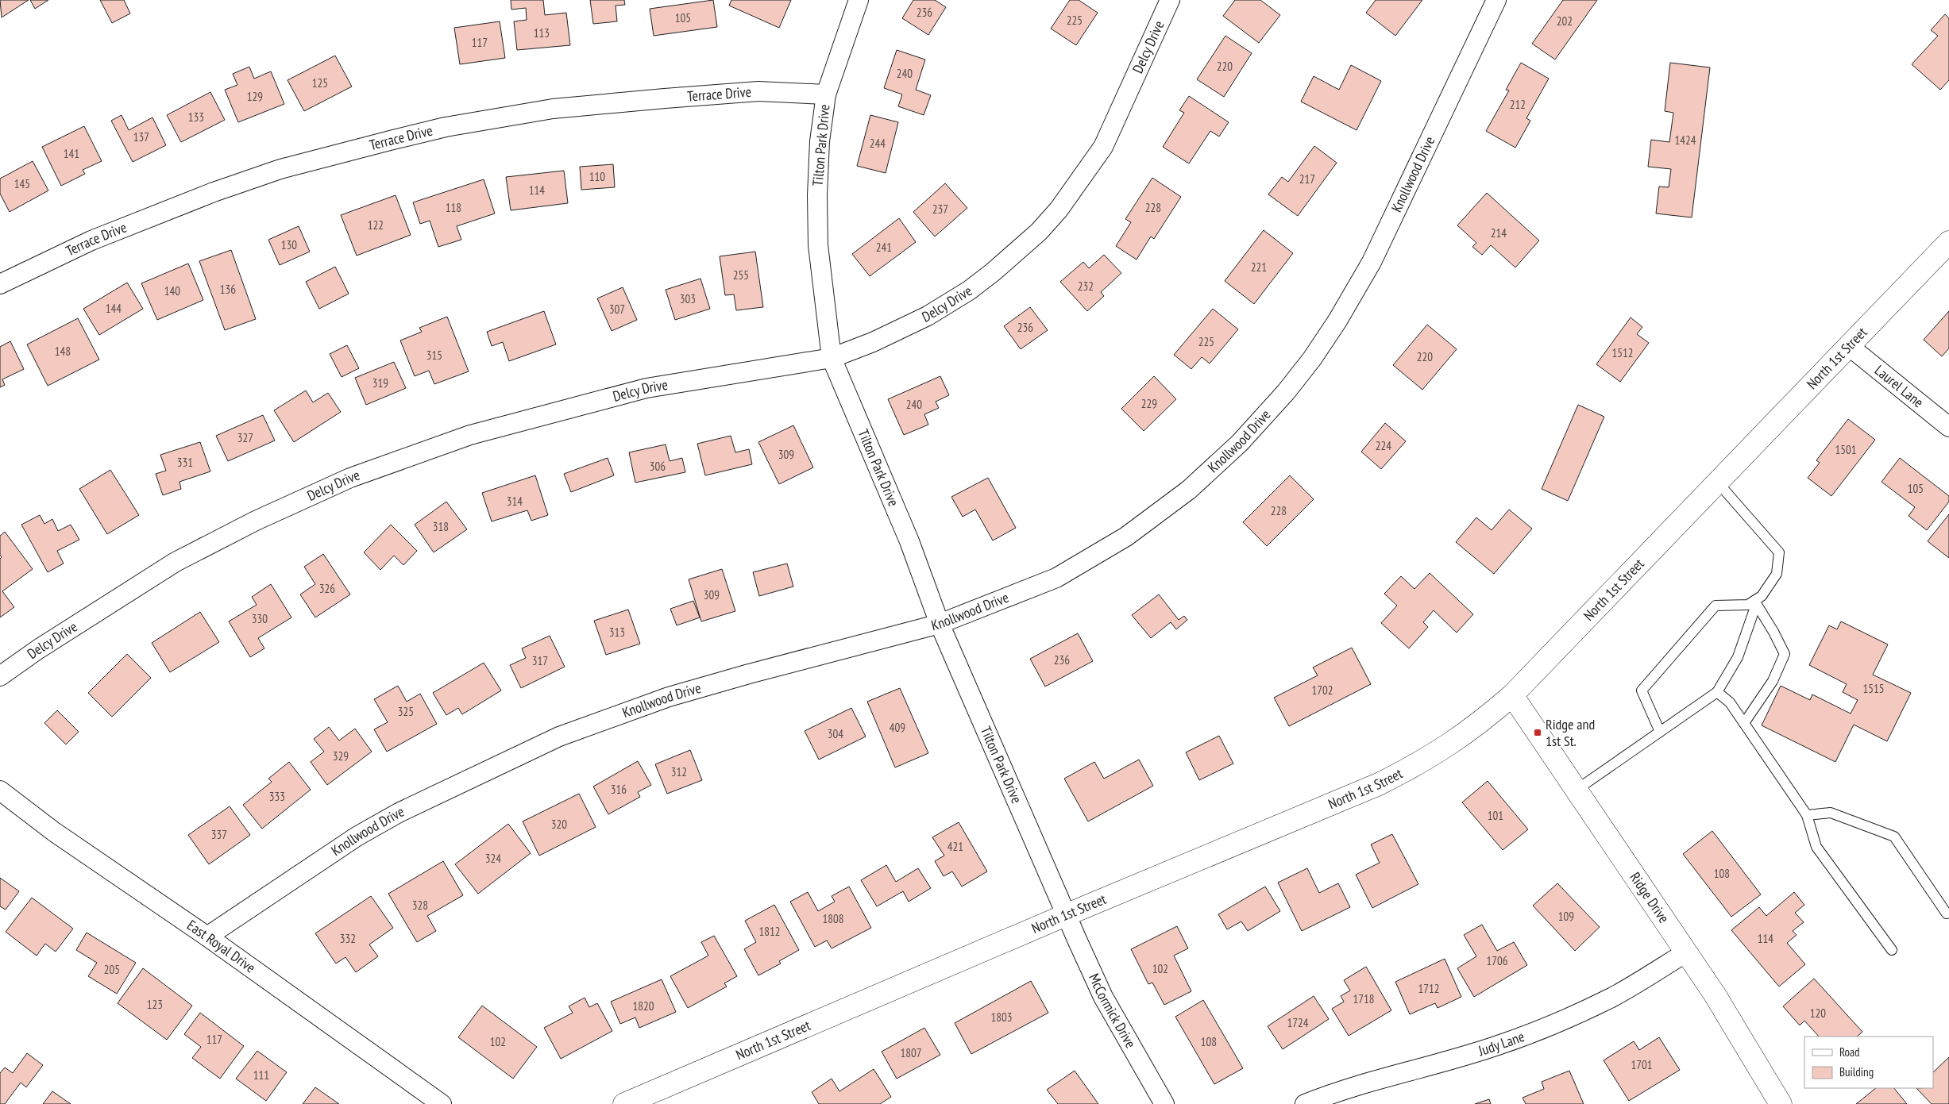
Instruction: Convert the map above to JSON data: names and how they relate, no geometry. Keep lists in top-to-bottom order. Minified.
{"streets":{"street":["Delcy Drive","Terrace Drive","Tilton Park Drive","Knollwood Drive","North 1st Street","Laurel Lane","Ridge Drive","East Royal Drive","McCormick Drive","Judy Lane"]},"crossings":[["Delcy Drive","Tilton Park Drive"],["Terrace Drive","Tilton Park Drive"],["Tilton Park Drive","Knollwood Drive"],["Tilton Park Drive","North 1st Street"],["Tilton Park Drive","McCormick Drive"],["Knollwood Drive","East Royal Drive"],["North 1st Street","Laurel Lane"],["North 1st Street","Ridge Drive"],["North 1st Street","McCormick Drive"],["Ridge Drive","Judy Lane"]],"places":{"transit":["Ridge and 1st St."]},"house_numbers":["236","105","225","202","113","117","220","240","125","129","212","133","137","1424","244","141","110","217","145","114","118","228","237","122","214","130","241","221","255","232","136","140","303","144","307","236","225","148","1512","315","220","319","229","240","327","224","1501","309","331","306","105","314","228","318","326","309","330","313","236","317","1515","1702","325","409","304","329","312","316","333","101","320","337","421","324","108","328","109","1808","1812","332","114","1706","102","205","1712","1718","123","1820","120","1803","1724","117","102","108","1807","1701","111"],"legend":["Road","Building"]}
